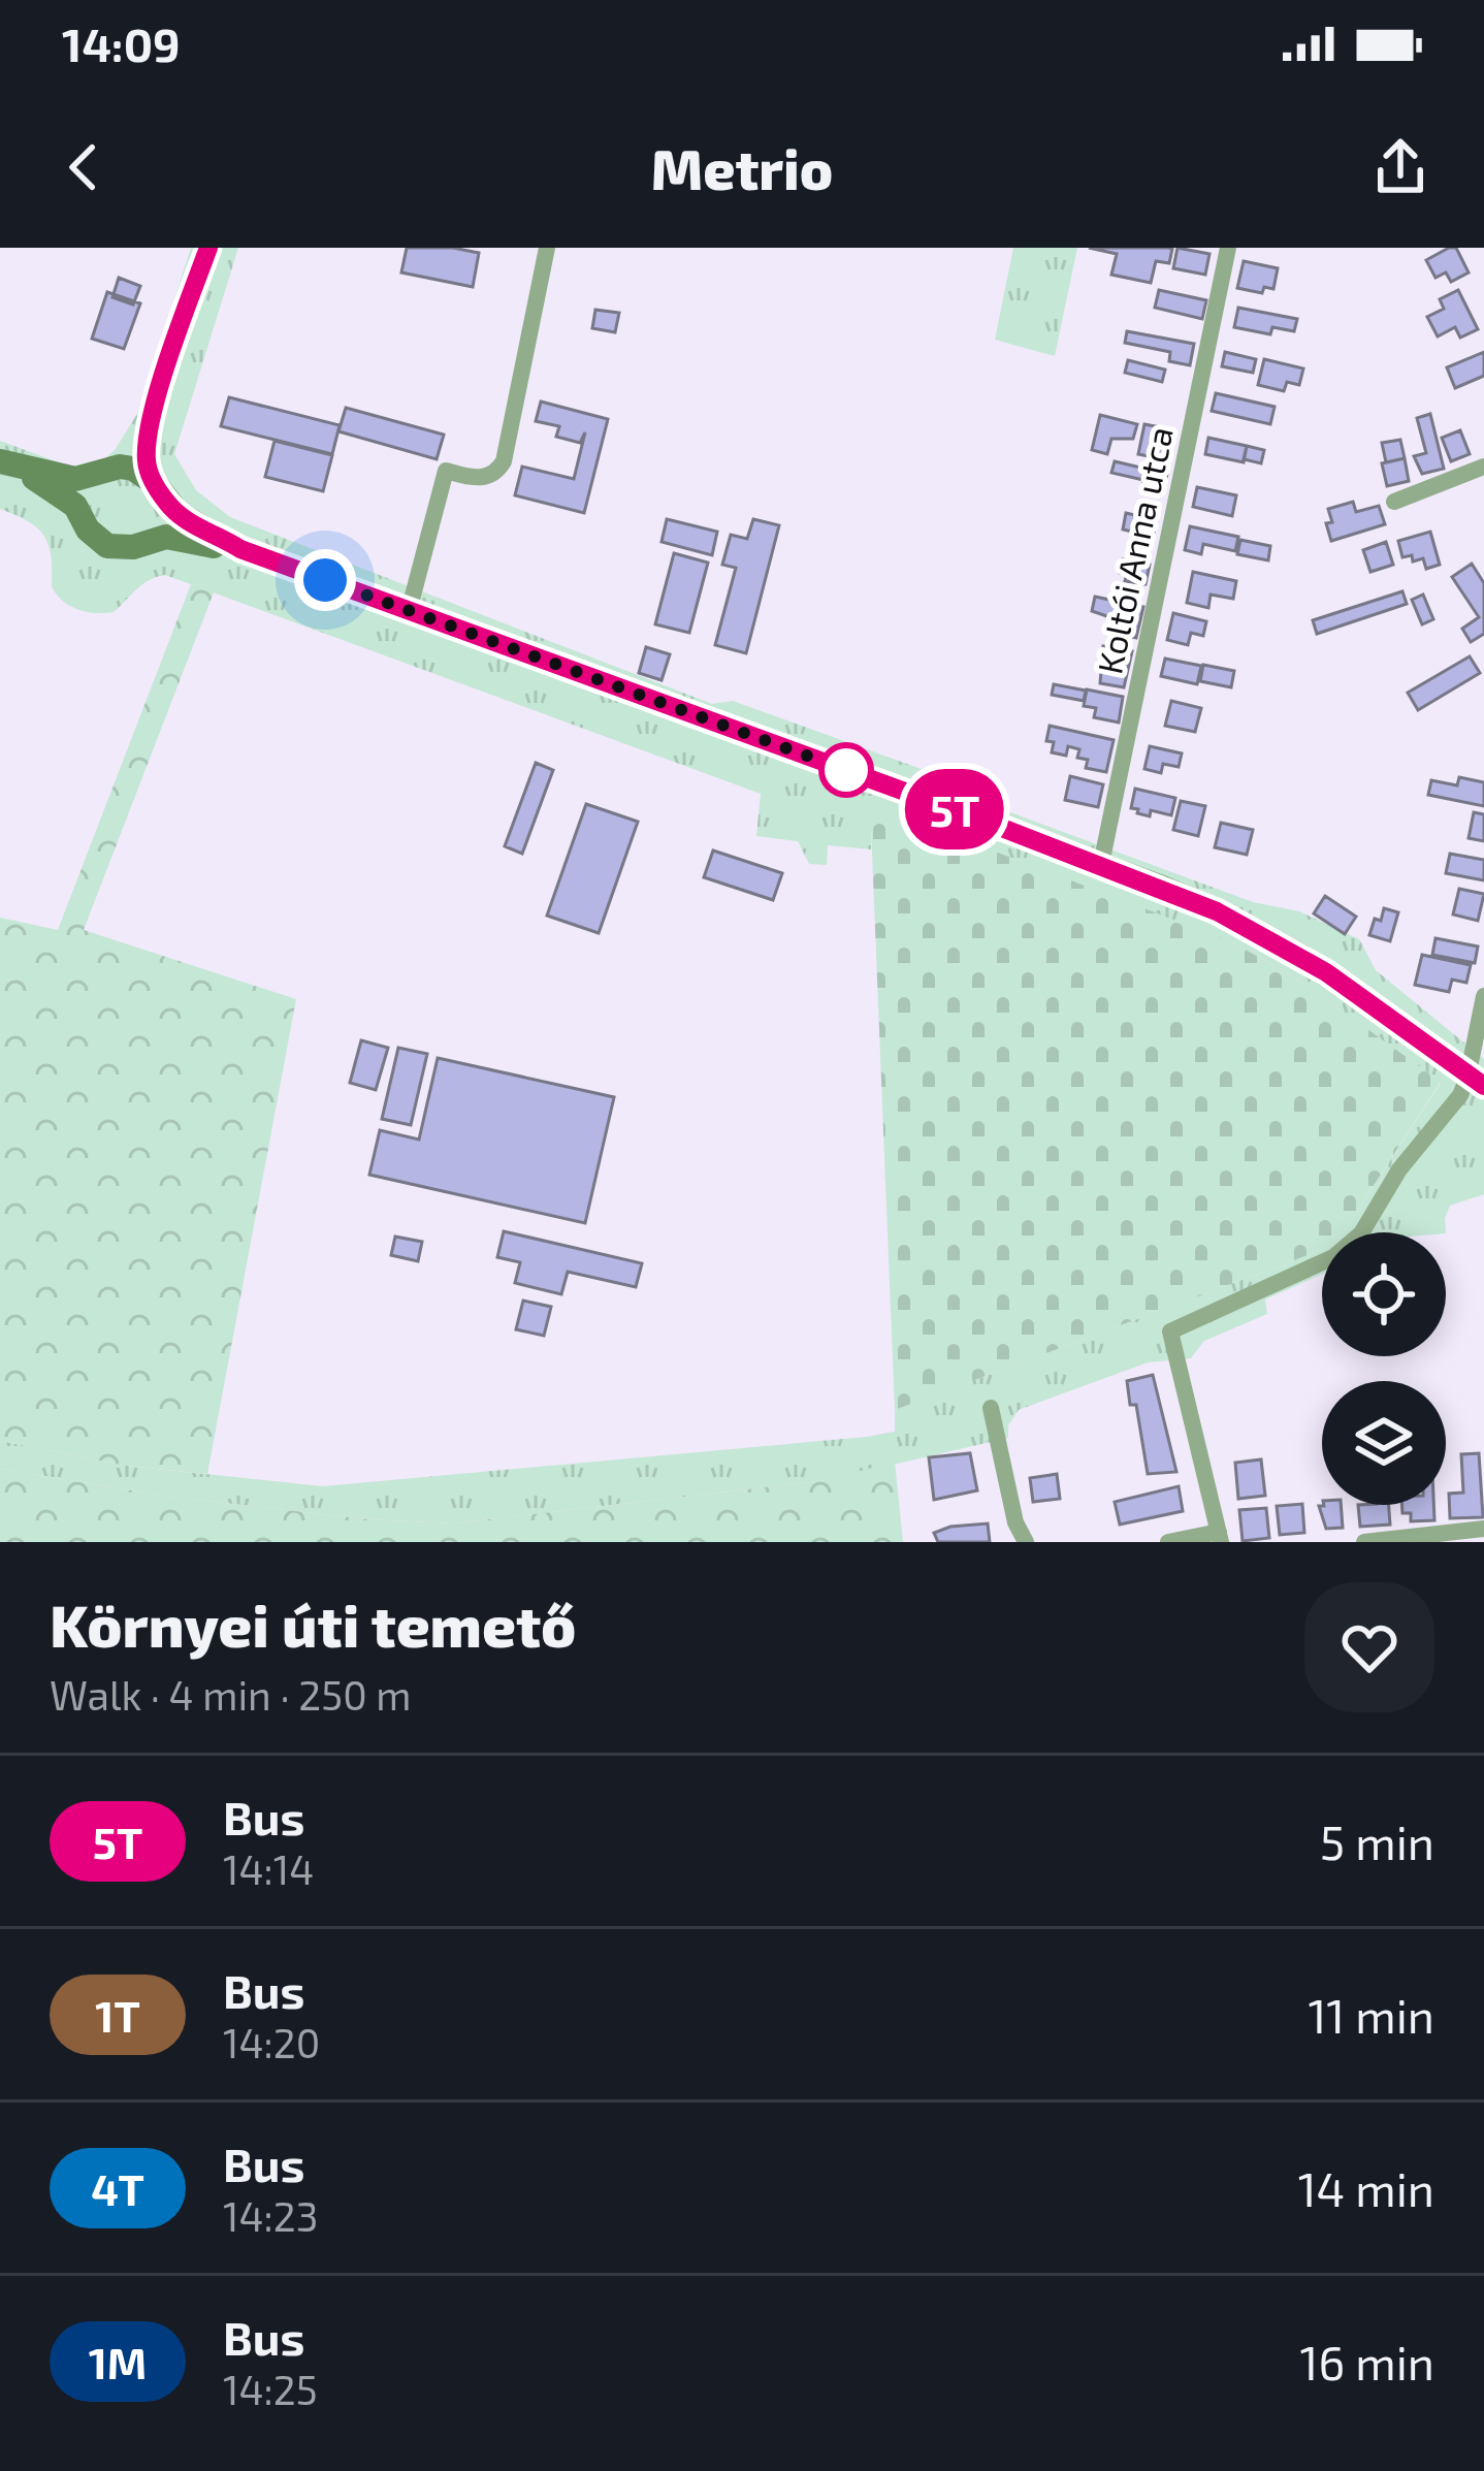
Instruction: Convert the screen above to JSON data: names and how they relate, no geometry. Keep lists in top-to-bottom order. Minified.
{"streets":{"street":["Koltói Anna utca"]},"lines":["bus line 5T"],"page":{"status":"14:09","header":"Metrio","on_map":"5T","heading":["Környei úti temető","Walk · 4 min · 250 m"],"list":[{"mark":"5T","name":"Bus","note":"14:14","value":"5 min"},{"mark":"1T","name":"Bus","note":"14:20","value":"11 min"},{"mark":"4T","name":"Bus","note":"14:23","value":"14 min"},{"mark":"1M","name":"Bus","note":"14:25","value":"16 min"}]}}
